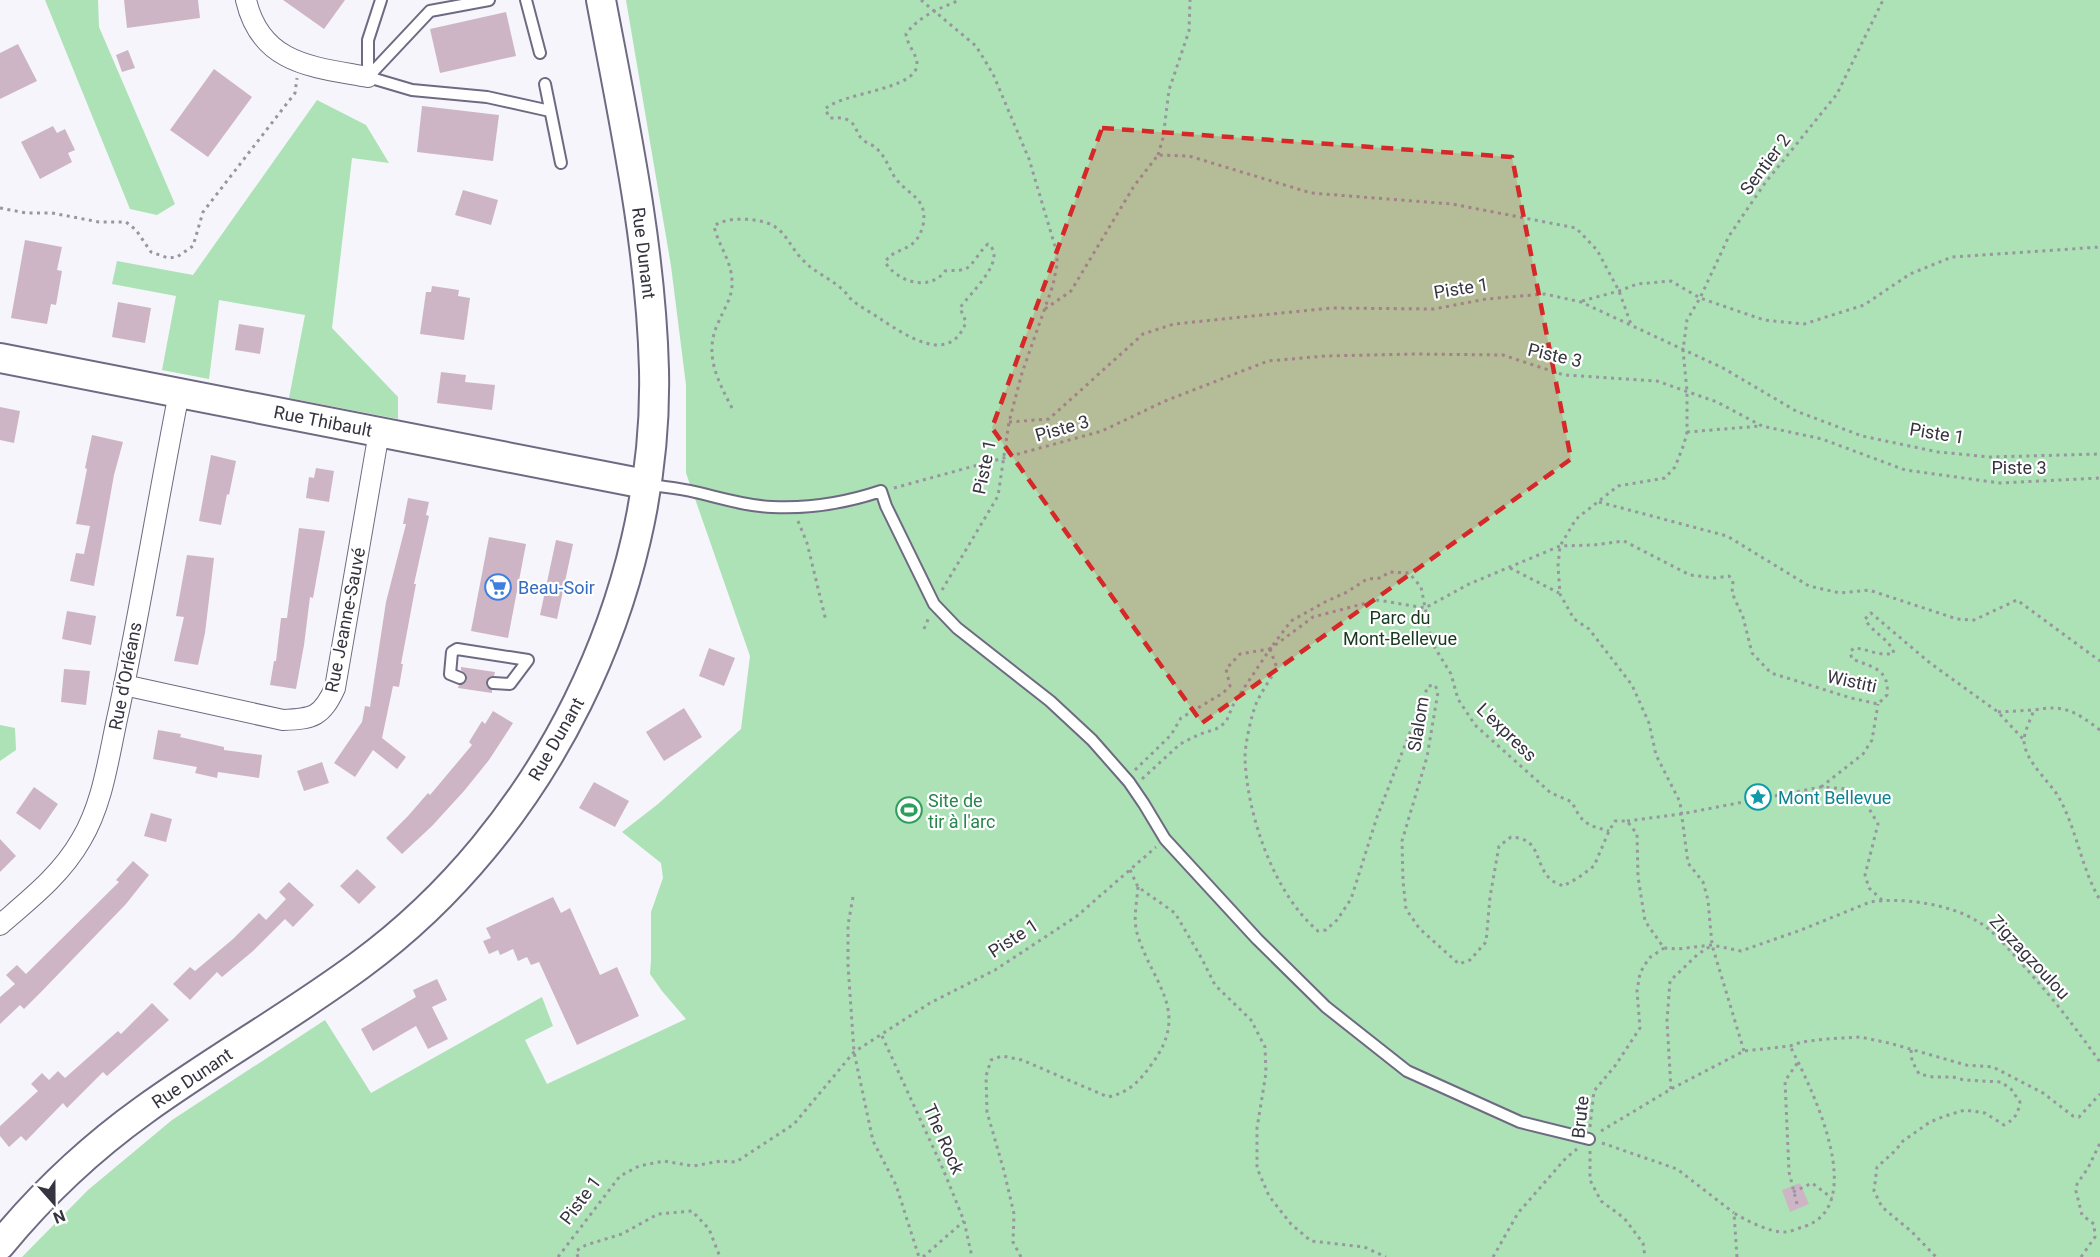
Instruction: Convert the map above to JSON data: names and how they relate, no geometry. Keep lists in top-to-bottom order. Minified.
{"streets":{"street":["Rue Dunant","Rue Thibault","Rue Jeanne-Sauvé","Rue d'Orléans"],"path":["Sentier 2","Piste 1","Piste 3","Wistiti","Slalom","L'express","Zigzagzoulou","Brute","The Rock"]},"crossings":[["Sentier 2","Piste 1"],["Sentier 2","Piste 3"],["Rue Dunant","Rue Thibault"],["Piste 1","Piste 3"],["Piste 1","The Rock"],["Rue Thibault","Rue Jeanne-Sauvé"],["Rue Thibault","Rue d'Orléans"],["Rue Jeanne-Sauvé","Rue d'Orléans"],["Slalom","L'express"]],"parks":["Parc du Mont-Bellevue"],"places":{"supermarket":["Beau-Soir"],"place":["Mont Bellevue"],"sports":["Site de tir à l'arc"]},"north":"bottom"}
